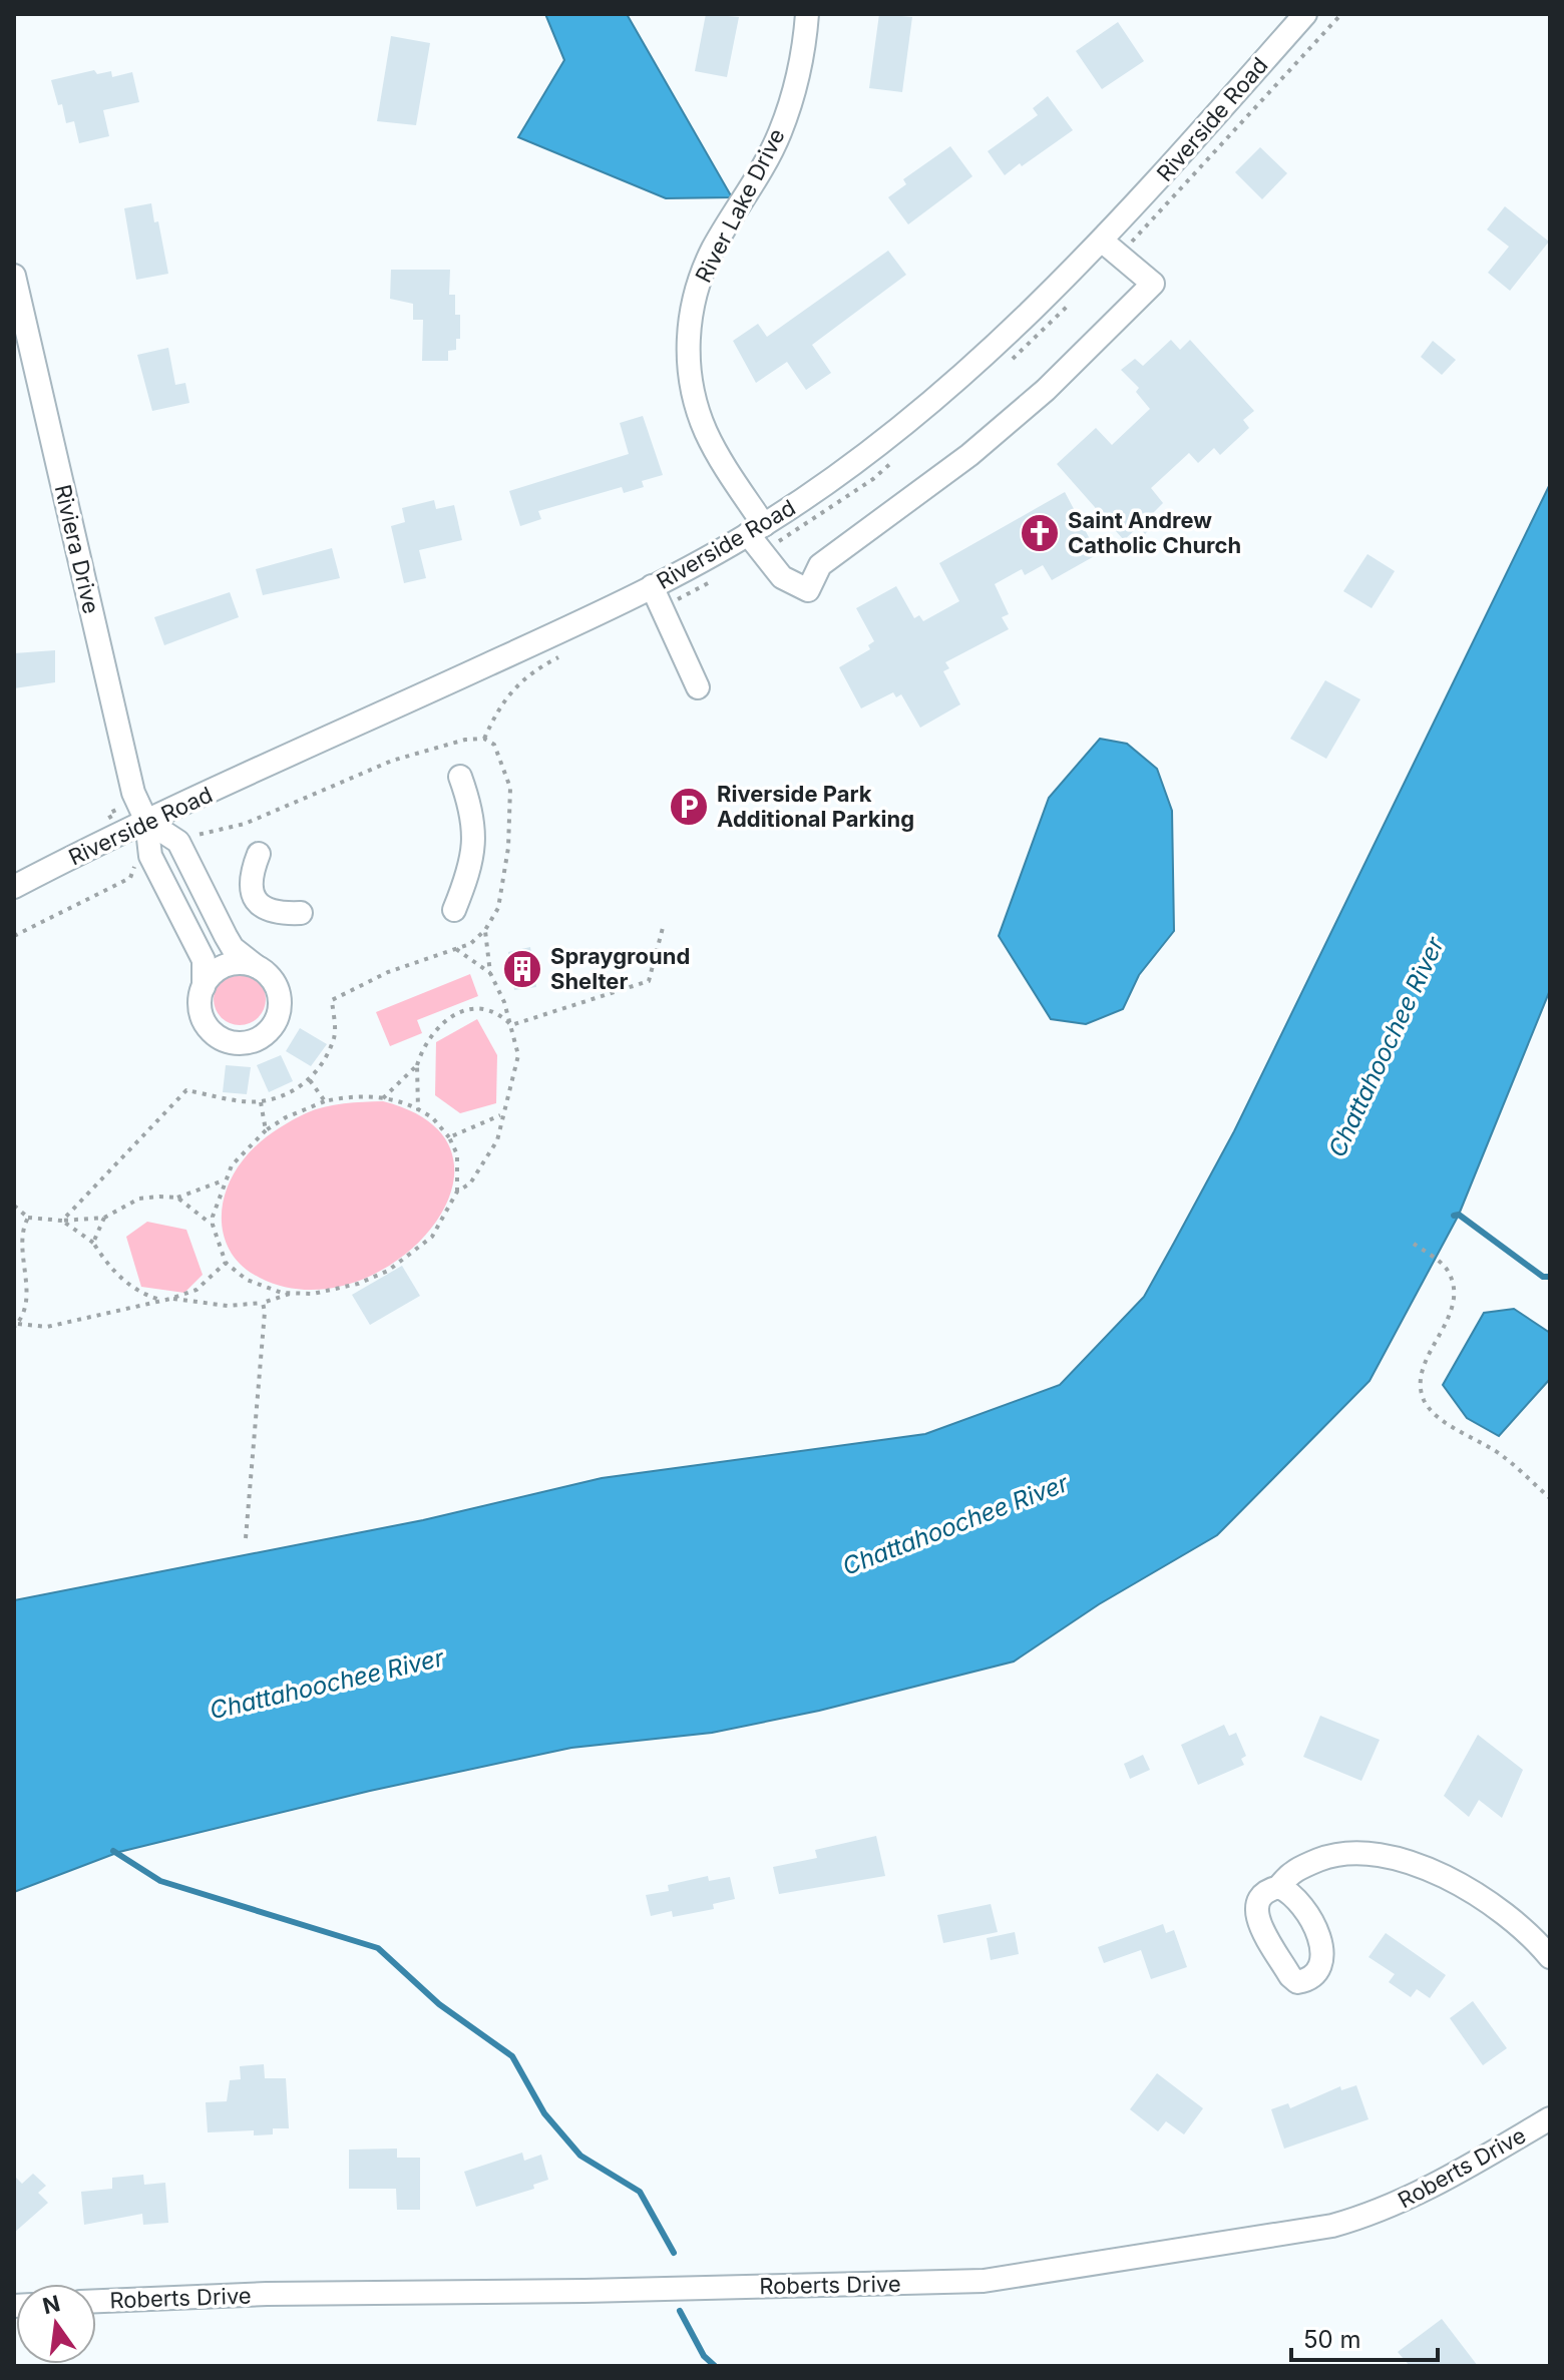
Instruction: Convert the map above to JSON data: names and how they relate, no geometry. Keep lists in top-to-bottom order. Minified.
{"streets":{"street":["Riverside Road","River Lake Drive","Riviera Drive","Roberts Drive"]},"crossings":[["Riverside Road","River Lake Drive"],["Riverside Road","Riviera Drive"]],"water":["Chattahoochee River"],"places":{"church":["Saint Andrew Catholic Church"],"parking":["Riverside Park Additional Parking"],"building":["Sprayground Shelter"]},"scale_bar":"50 m","north":"top"}
